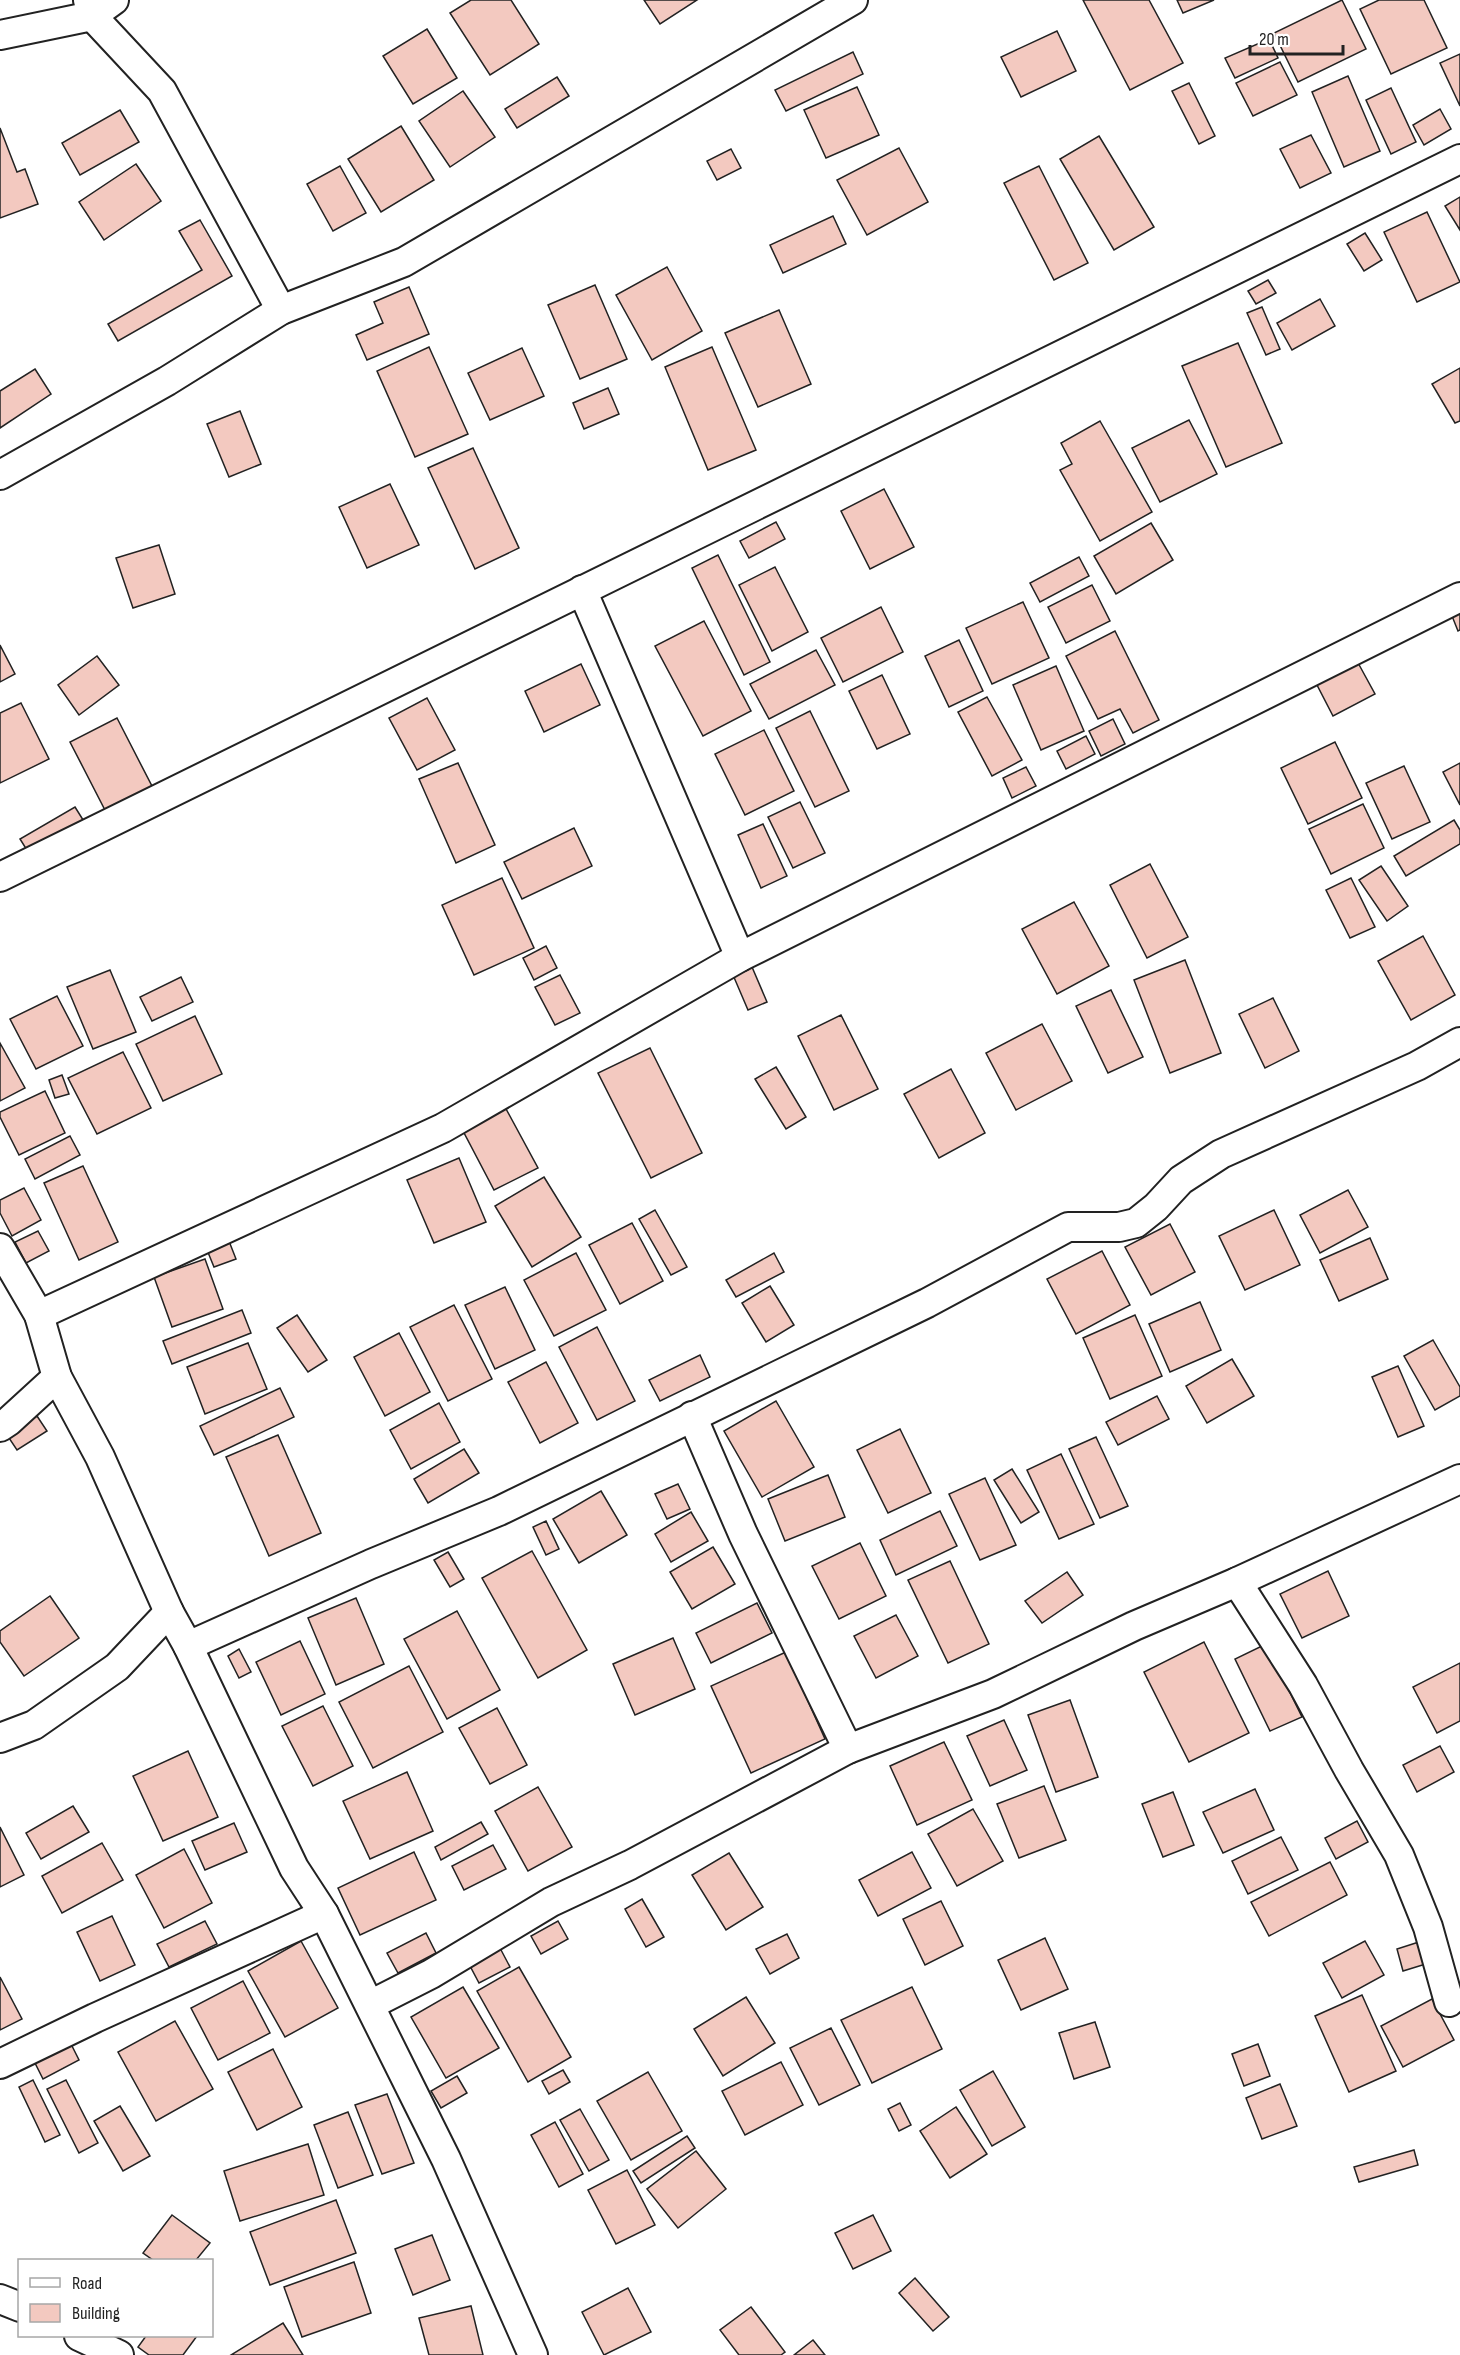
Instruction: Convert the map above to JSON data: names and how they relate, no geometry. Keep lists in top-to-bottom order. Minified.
{"legend":["Road","Building"],"scale_bar":"20 m"}
